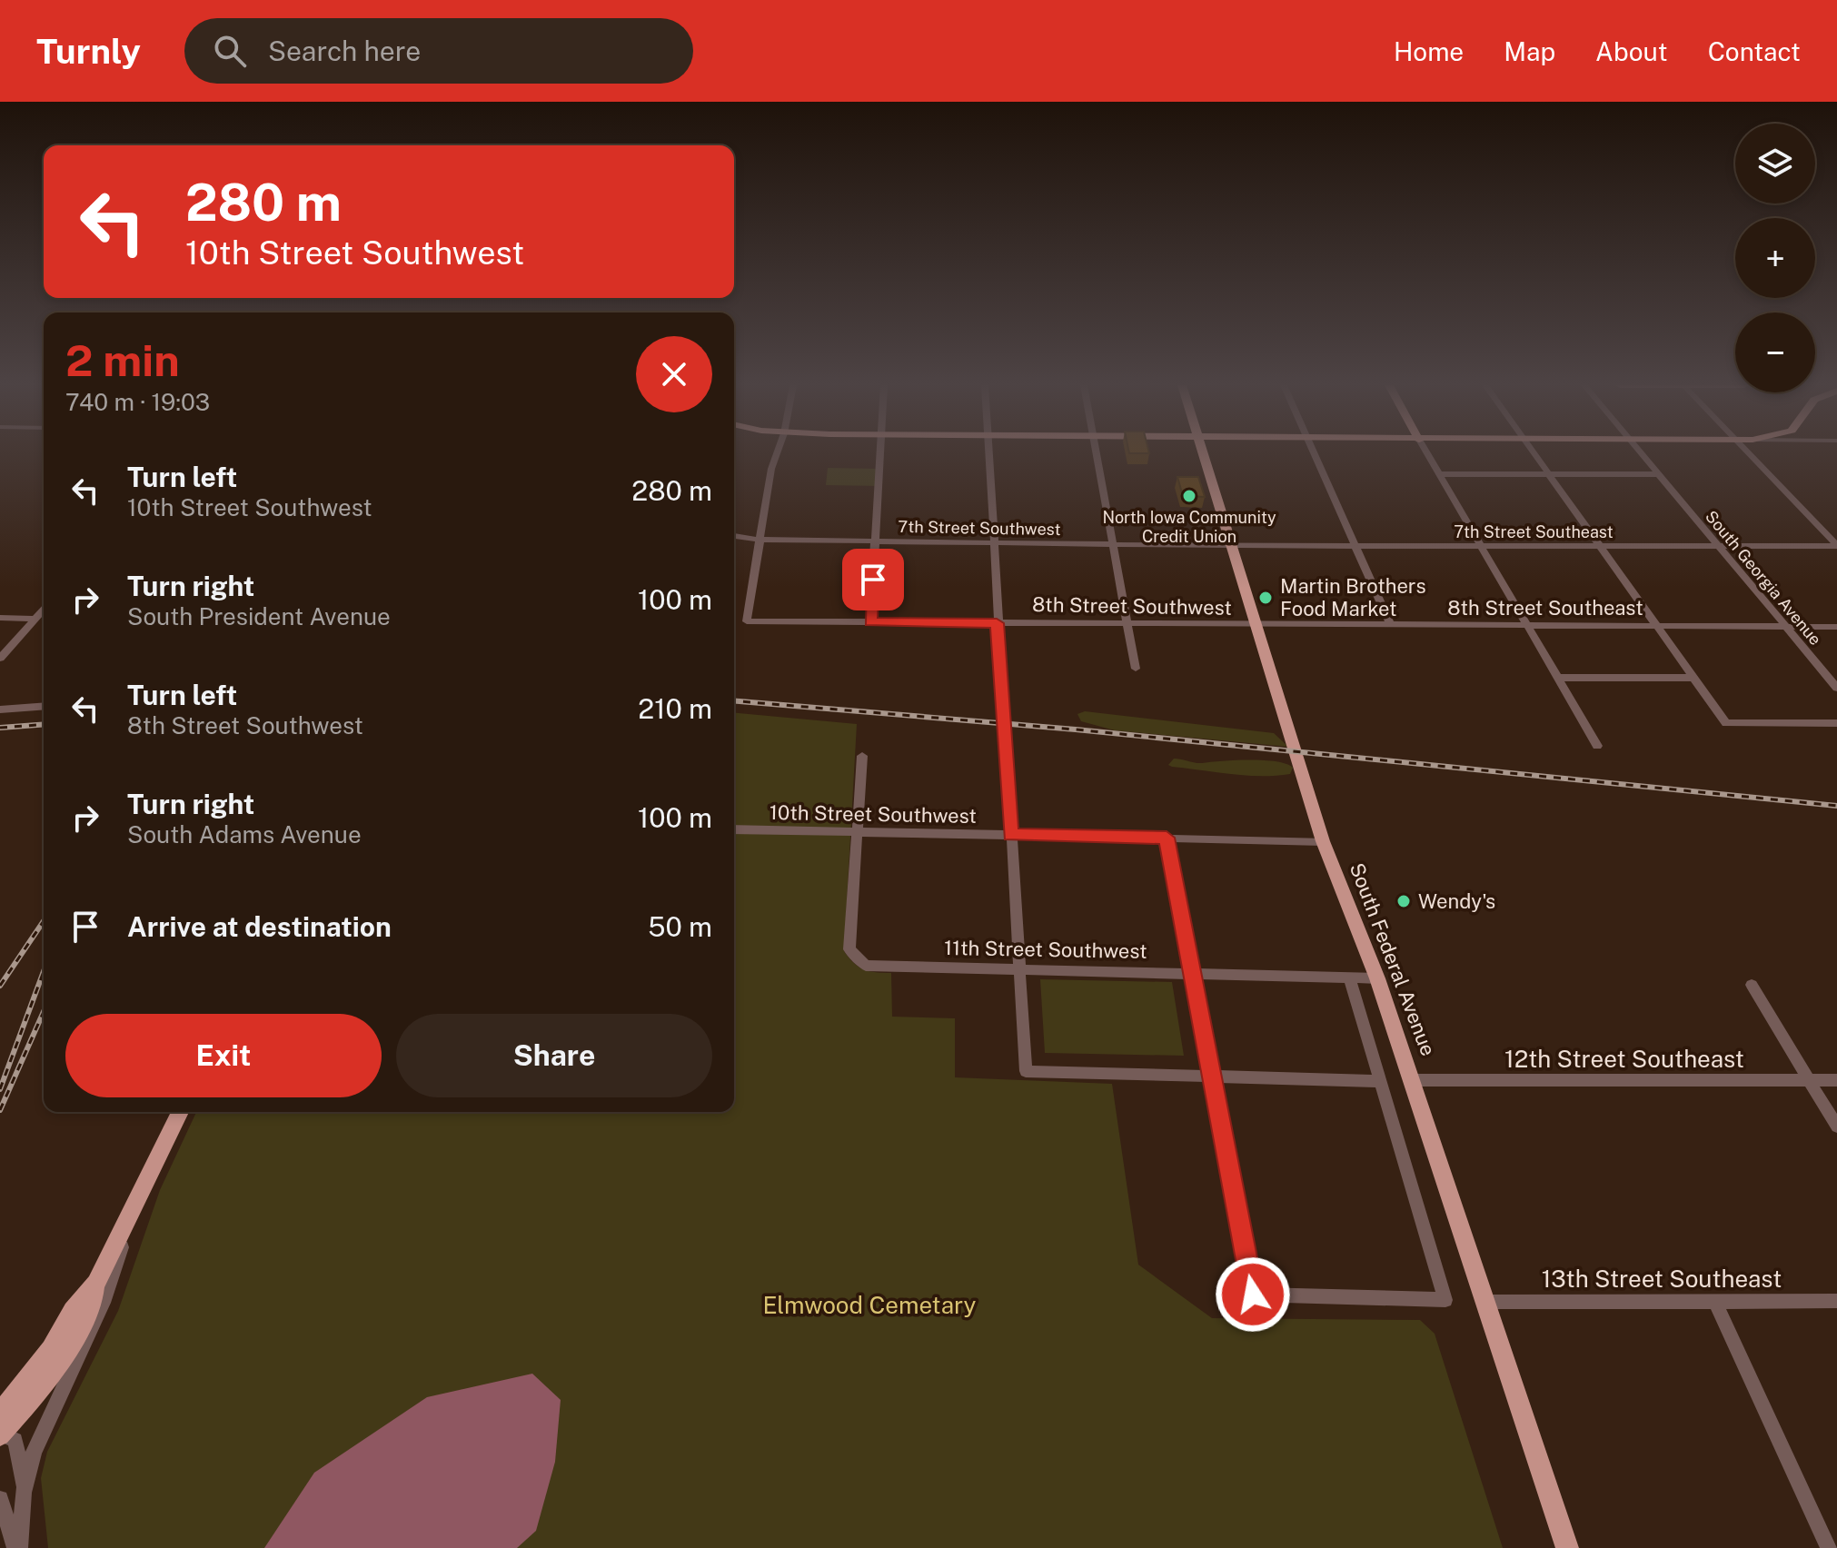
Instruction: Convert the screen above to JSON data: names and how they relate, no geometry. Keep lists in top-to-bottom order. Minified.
{"streets":{"main road":["South Federal Avenue"],"street":["7th Street Southwest","7th Street Southeast","South Georgia Avenue","8th Street Southwest","8th Street Southeast","10th Street Southwest","11th Street Southwest","12th Street Southeast","13th Street Southeast"]},"crossings":[["7th Street Southwest","7th Street Southeast"],["7th Street Southwest","8th Street Southwest"],["7th Street Southwest","South Federal Avenue"],["7th Street Southeast","South Georgia Avenue"],["7th Street Southeast","South Federal Avenue"],["South Georgia Avenue","8th Street Southeast"],["8th Street Southwest","8th Street Southeast"],["8th Street Southwest","South Federal Avenue"],["8th Street Southeast","South Federal Avenue"],["10th Street Southwest","11th Street Southwest"],["10th Street Southwest","South Federal Avenue"],["11th Street Southwest","South Federal Avenue"],["South Federal Avenue","12th Street Southeast"],["South Federal Avenue","13th Street Southeast"]],"parks":["Elmwood Cemetary"],"places":["North Iowa Community Credit Union","Martin Brothers Food Market","Wendy's"],"page":{"header":"Turnly","search":"Search here","nav":["Home","Map","About","Contact"],"map_buttons":["+","−"],"turn":["280 m","10th Street Southwest"],"heading":["2 min","740 m · 19:03"],"list":[{"name":"Turn left","note":"10th Street Southwest","value":"280 m"},{"name":"Turn right","note":"South President Avenue","value":"100 m"},{"name":"Turn left","note":"8th Street Southwest","value":"210 m"},{"name":"Turn right","note":"South Adams Avenue","value":"100 m"},{"name":"Arrive at destination","value":"50 m"}],"buttons":["Exit","Share"]}}
